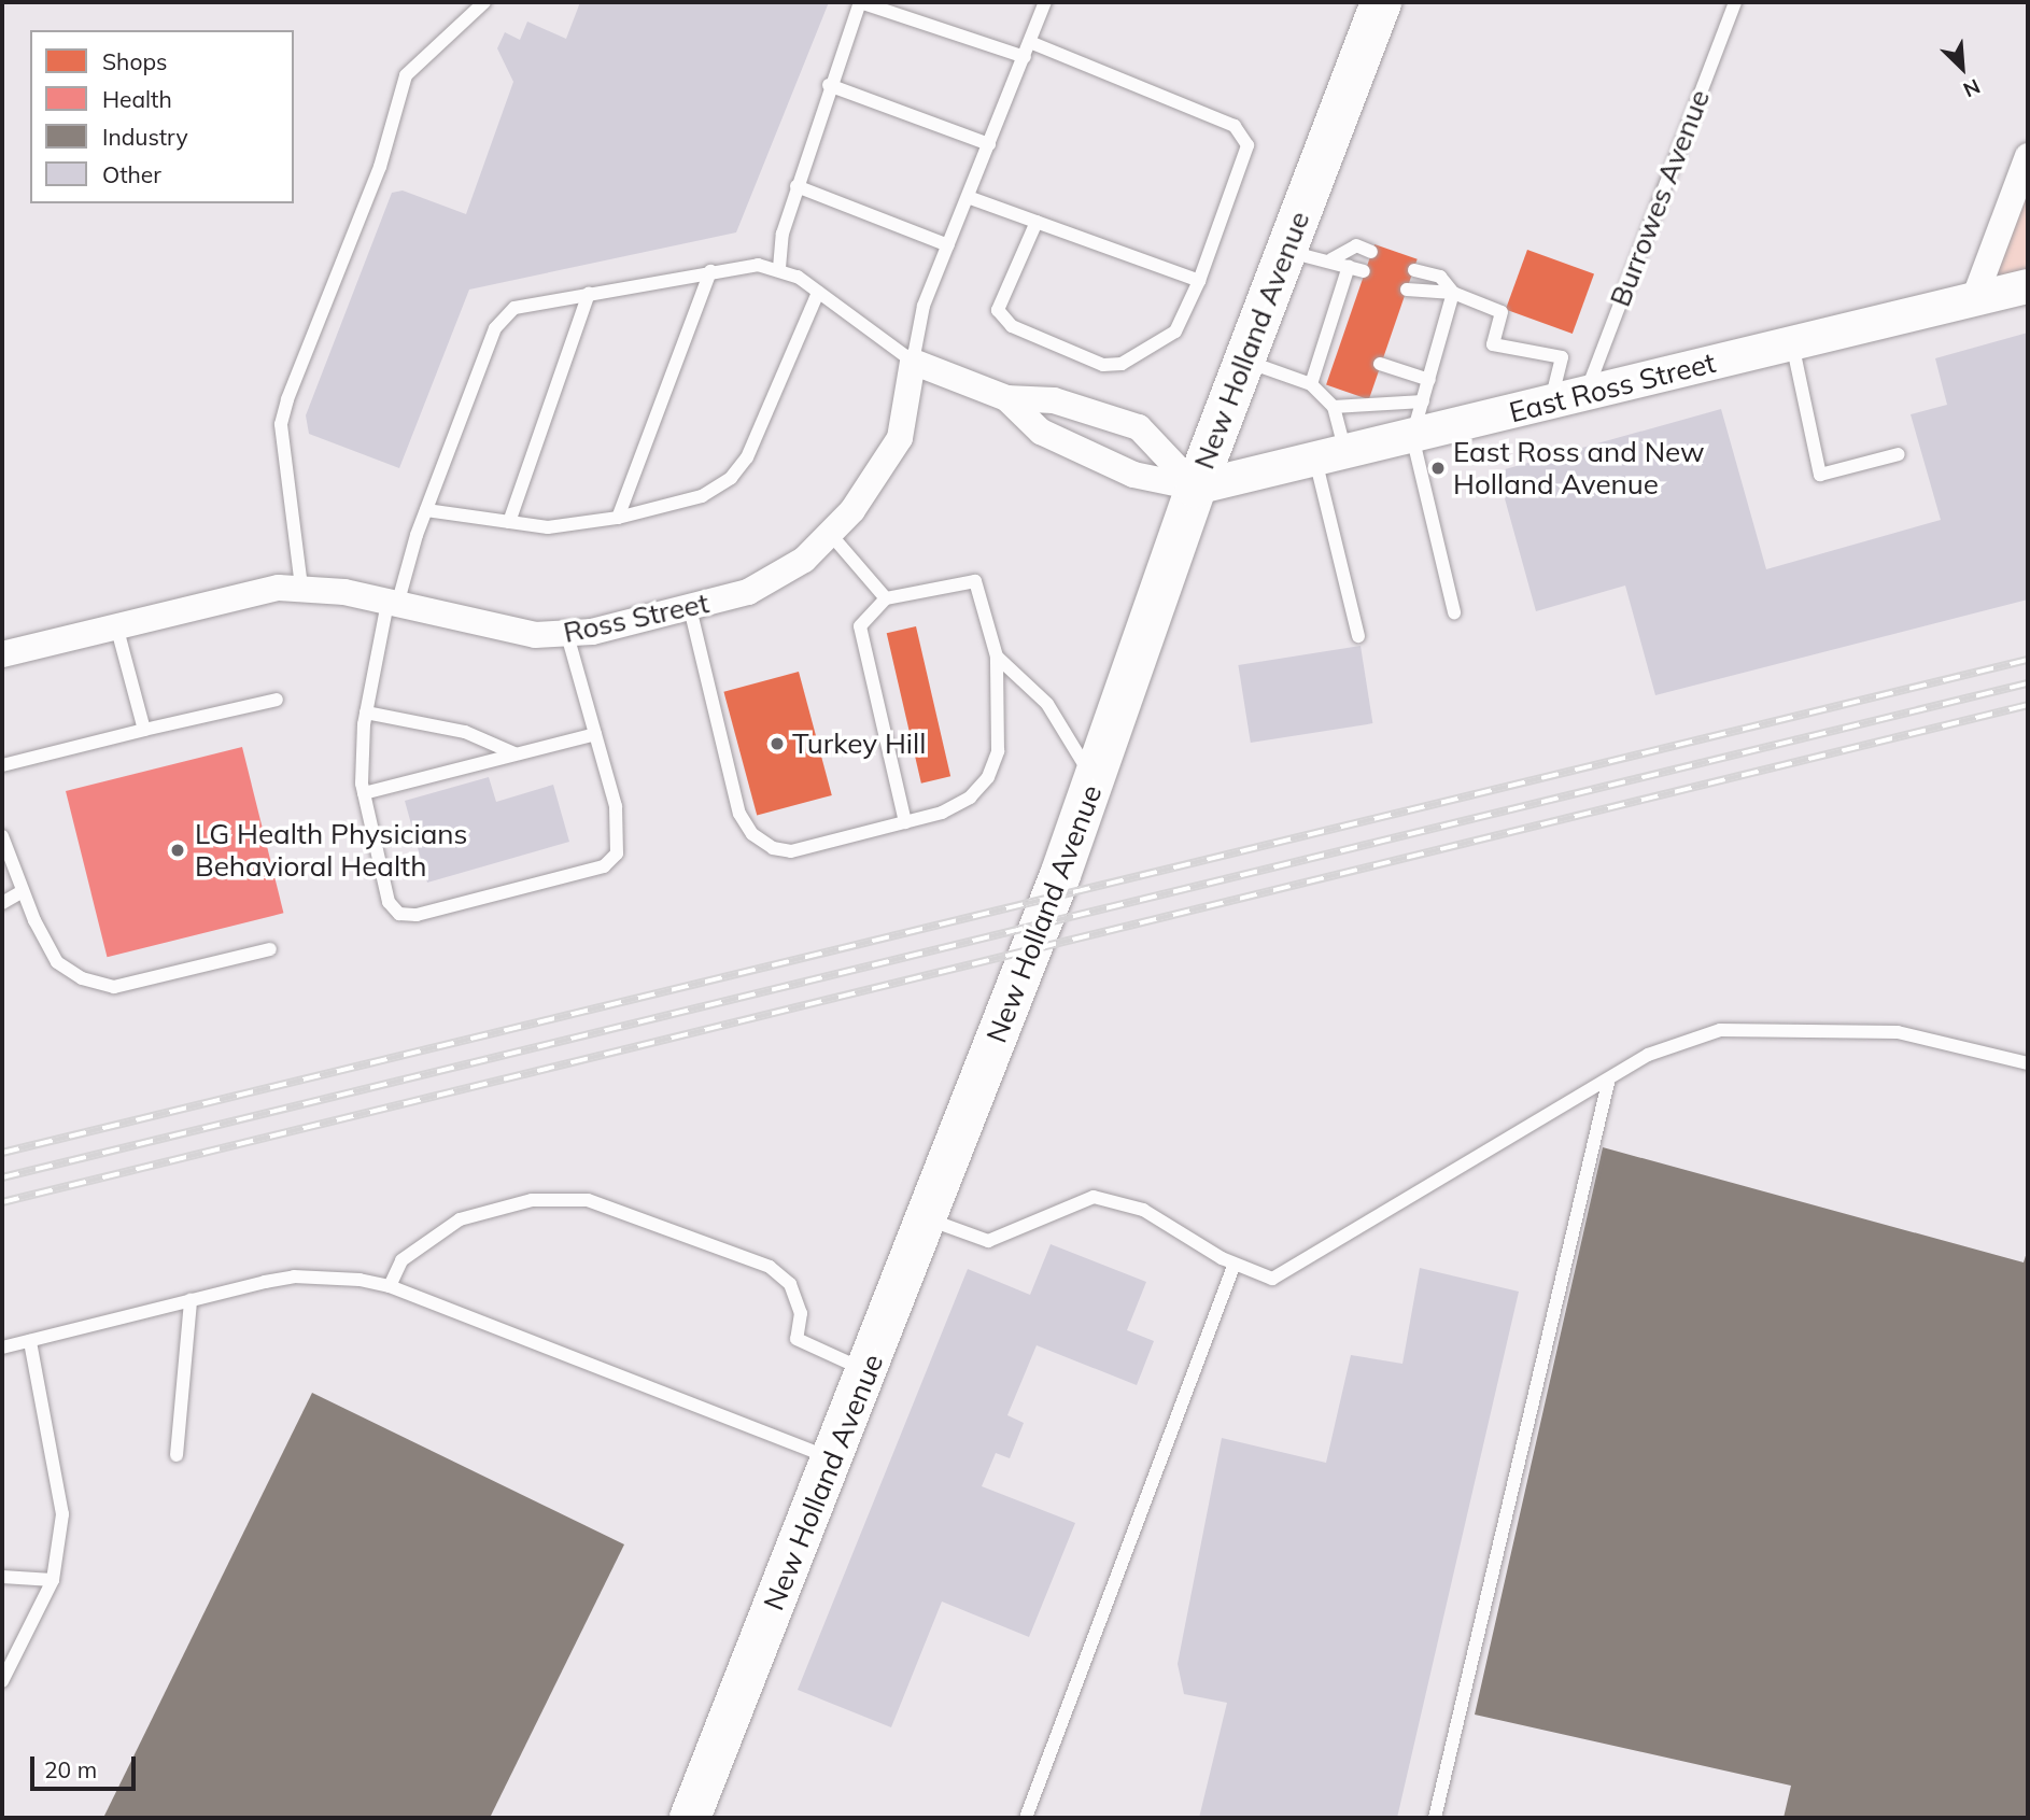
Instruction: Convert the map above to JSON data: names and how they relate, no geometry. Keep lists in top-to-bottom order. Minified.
{"streets":{"main road":["New Holland Avenue"],"street":["East Ross Street","Ross Street"],"lane":["Burrowes Avenue"]},"crossings":[["Burrowes Avenue","East Ross Street"],["New Holland Avenue","East Ross Street"]],"places":["East Ross and New Holland Avenue","Turkey Hill","LG Health Physicians Behavioral Health"],"legend":["Shops","Health","Industry","Other"],"scale_bar":"20 m","north":"bottom right"}
